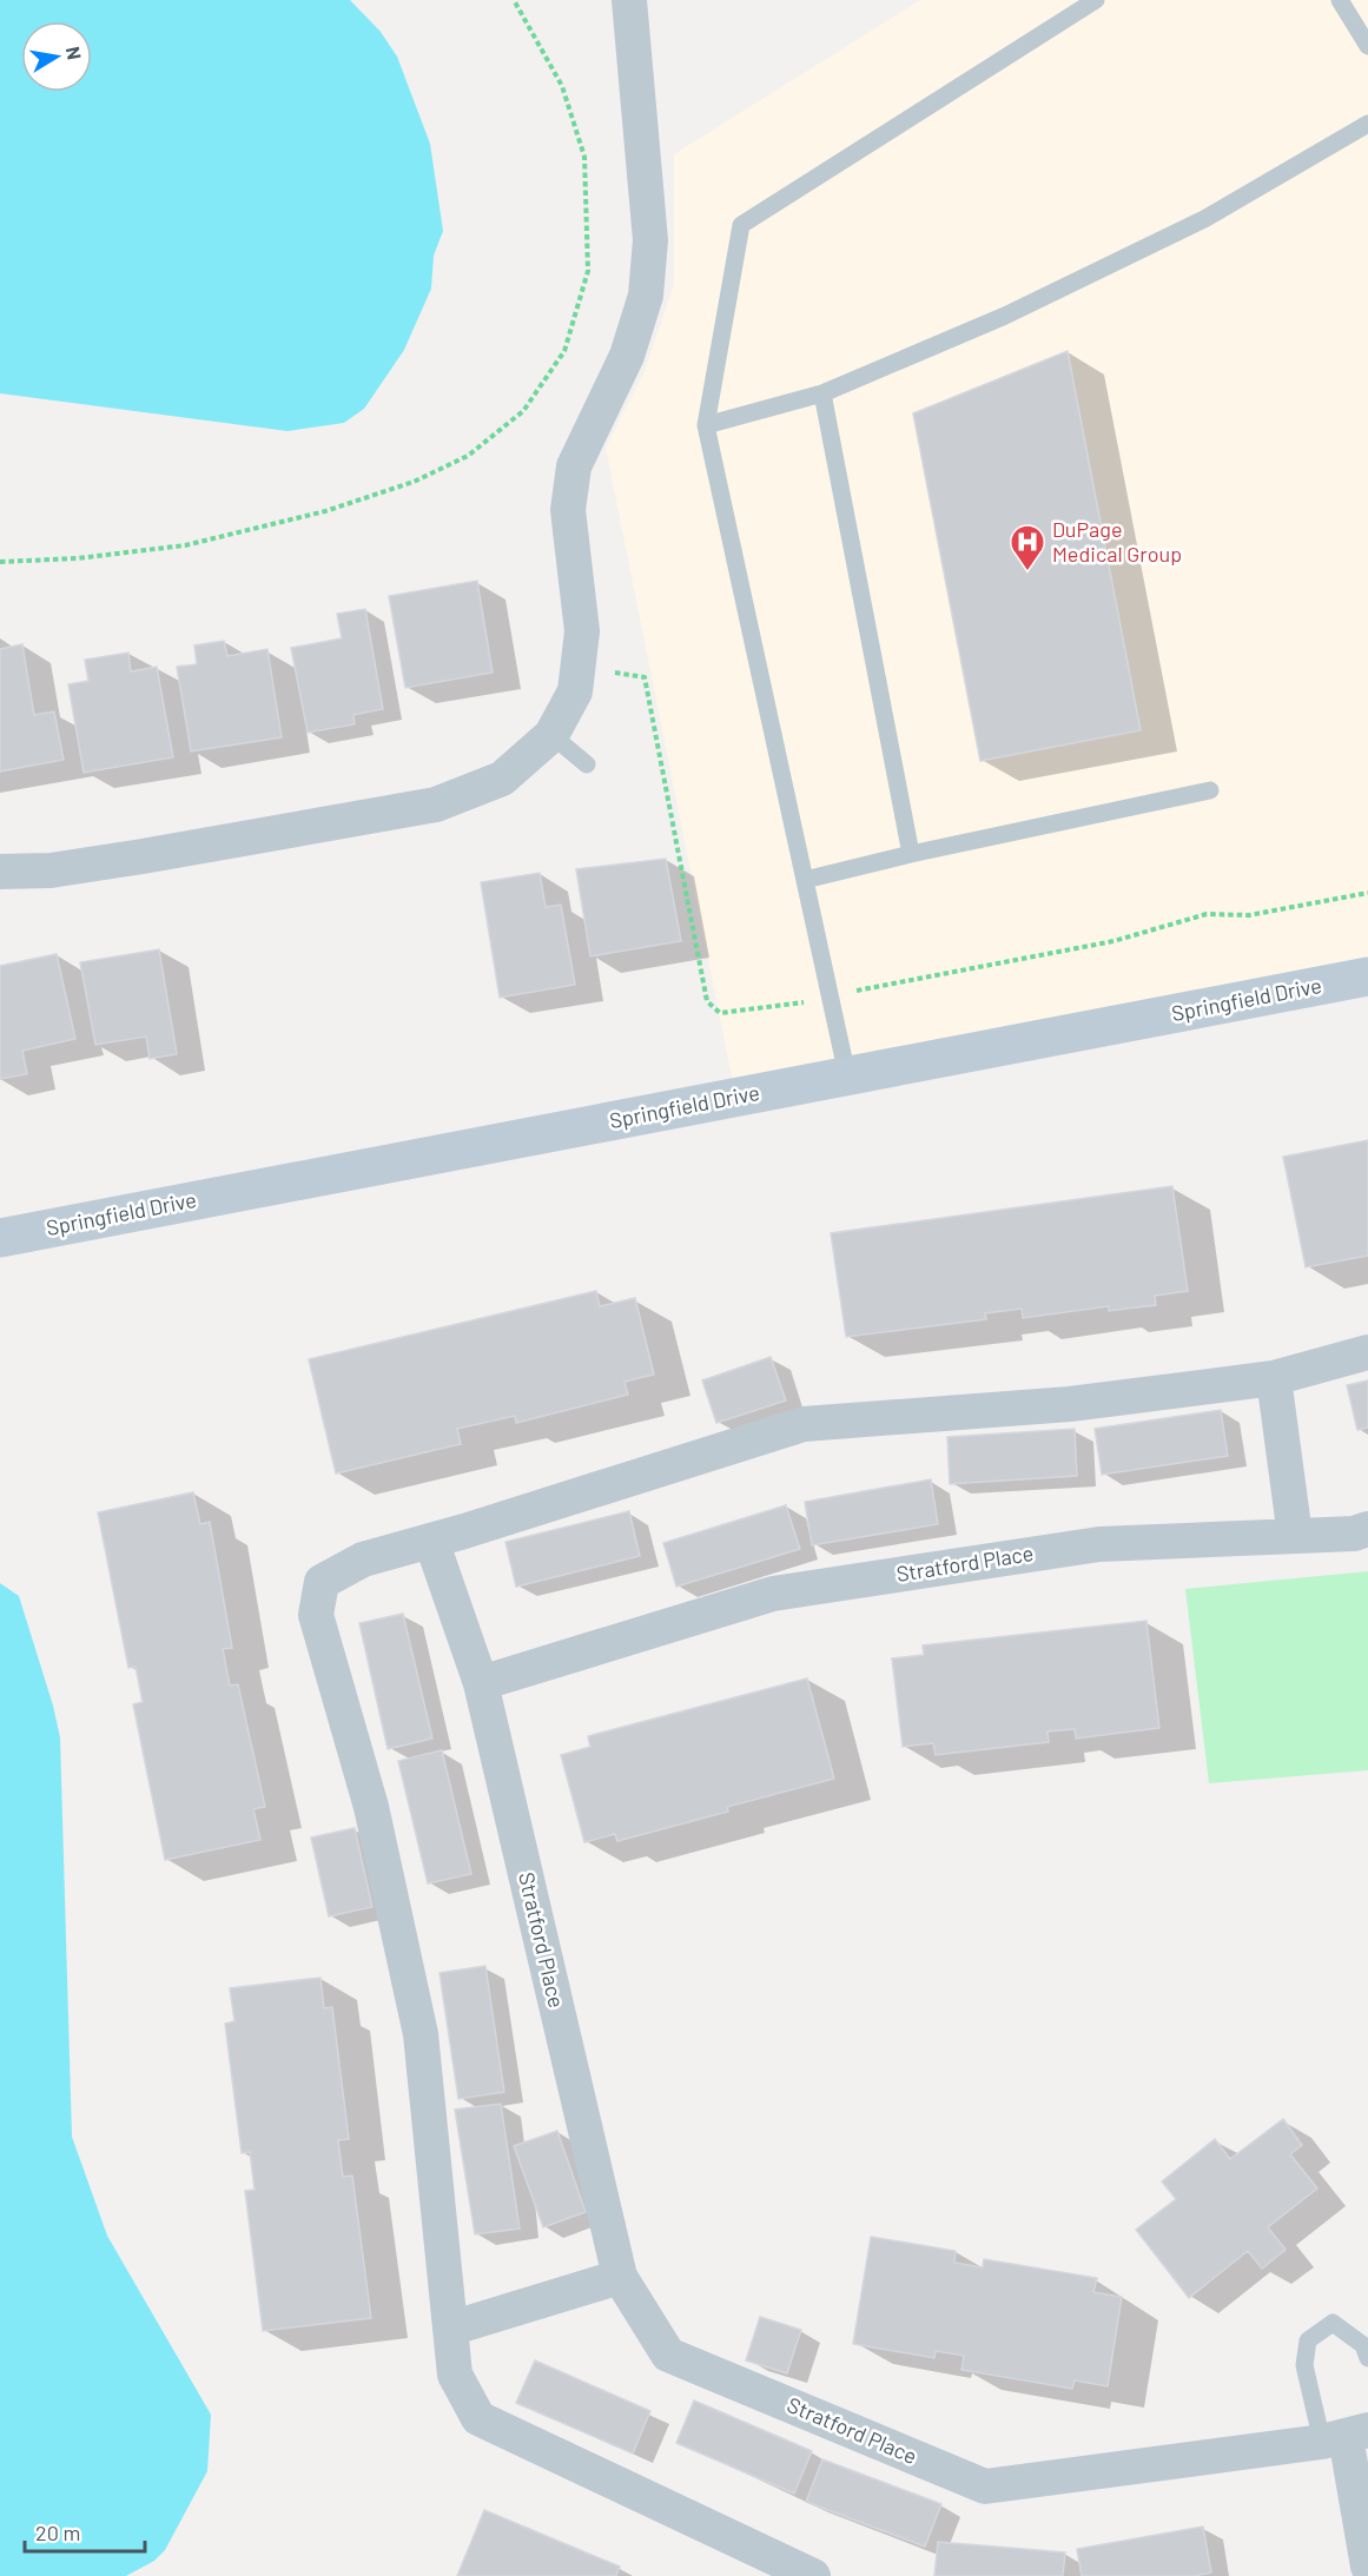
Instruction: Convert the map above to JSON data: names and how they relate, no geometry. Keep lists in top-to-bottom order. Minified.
{"streets":{"street":["Springfield Drive","Stratford Place"]},"places":{"hospital":["DuPage Medical Group"]},"scale_bar":"20 m","north":"right"}
